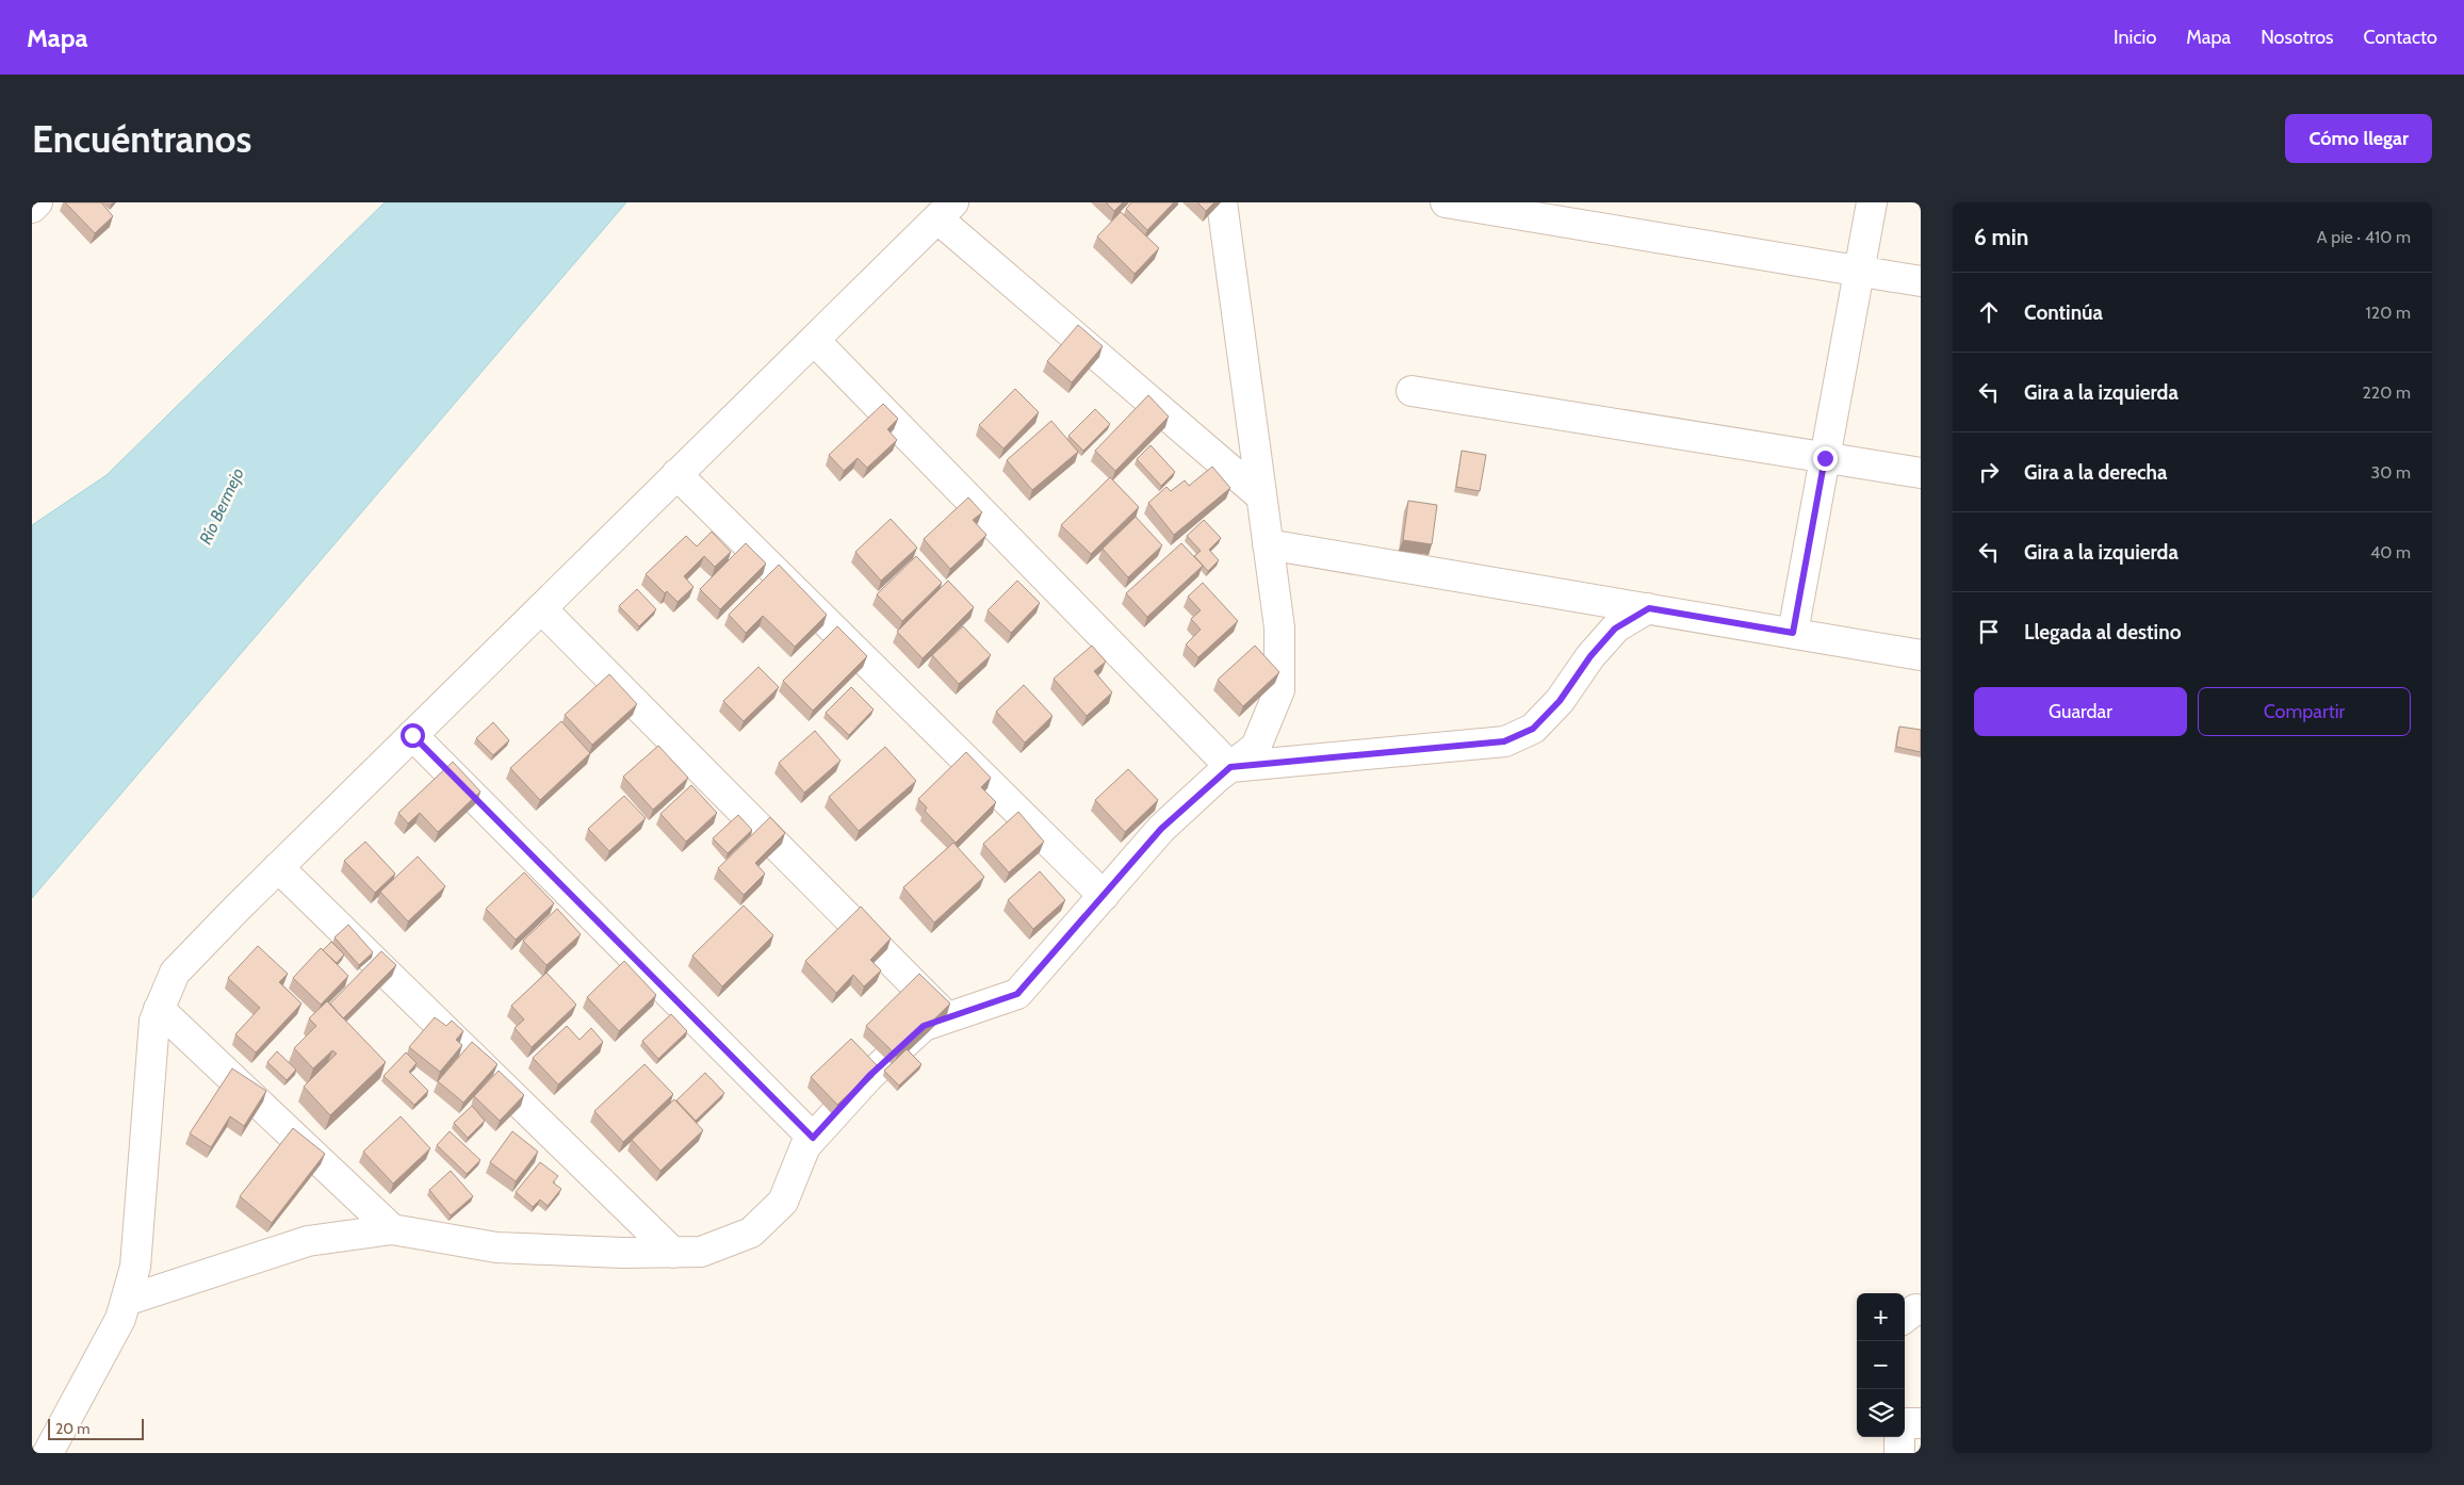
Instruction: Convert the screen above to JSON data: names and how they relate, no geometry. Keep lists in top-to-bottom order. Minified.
{"water":["Río Bermejo"],"scale_bar":"20 m","page":{"header":"Mapa","nav":["Inicio","Mapa","Nosotros","Contacto"],"buttons":["Cómo llegar",["Guardar","Compartir"]],"title":"Encuéntranos","heading":["6 min","A pie · 410 m"],"list":[["Continúa","120 m"],["Gira a la izquierda","220 m"],["Gira a la derecha","30 m"],["Gira a la izquierda","40 m"],"Llegada al destino"],"map_buttons":["+","−"],"scale":"20 m"}}
